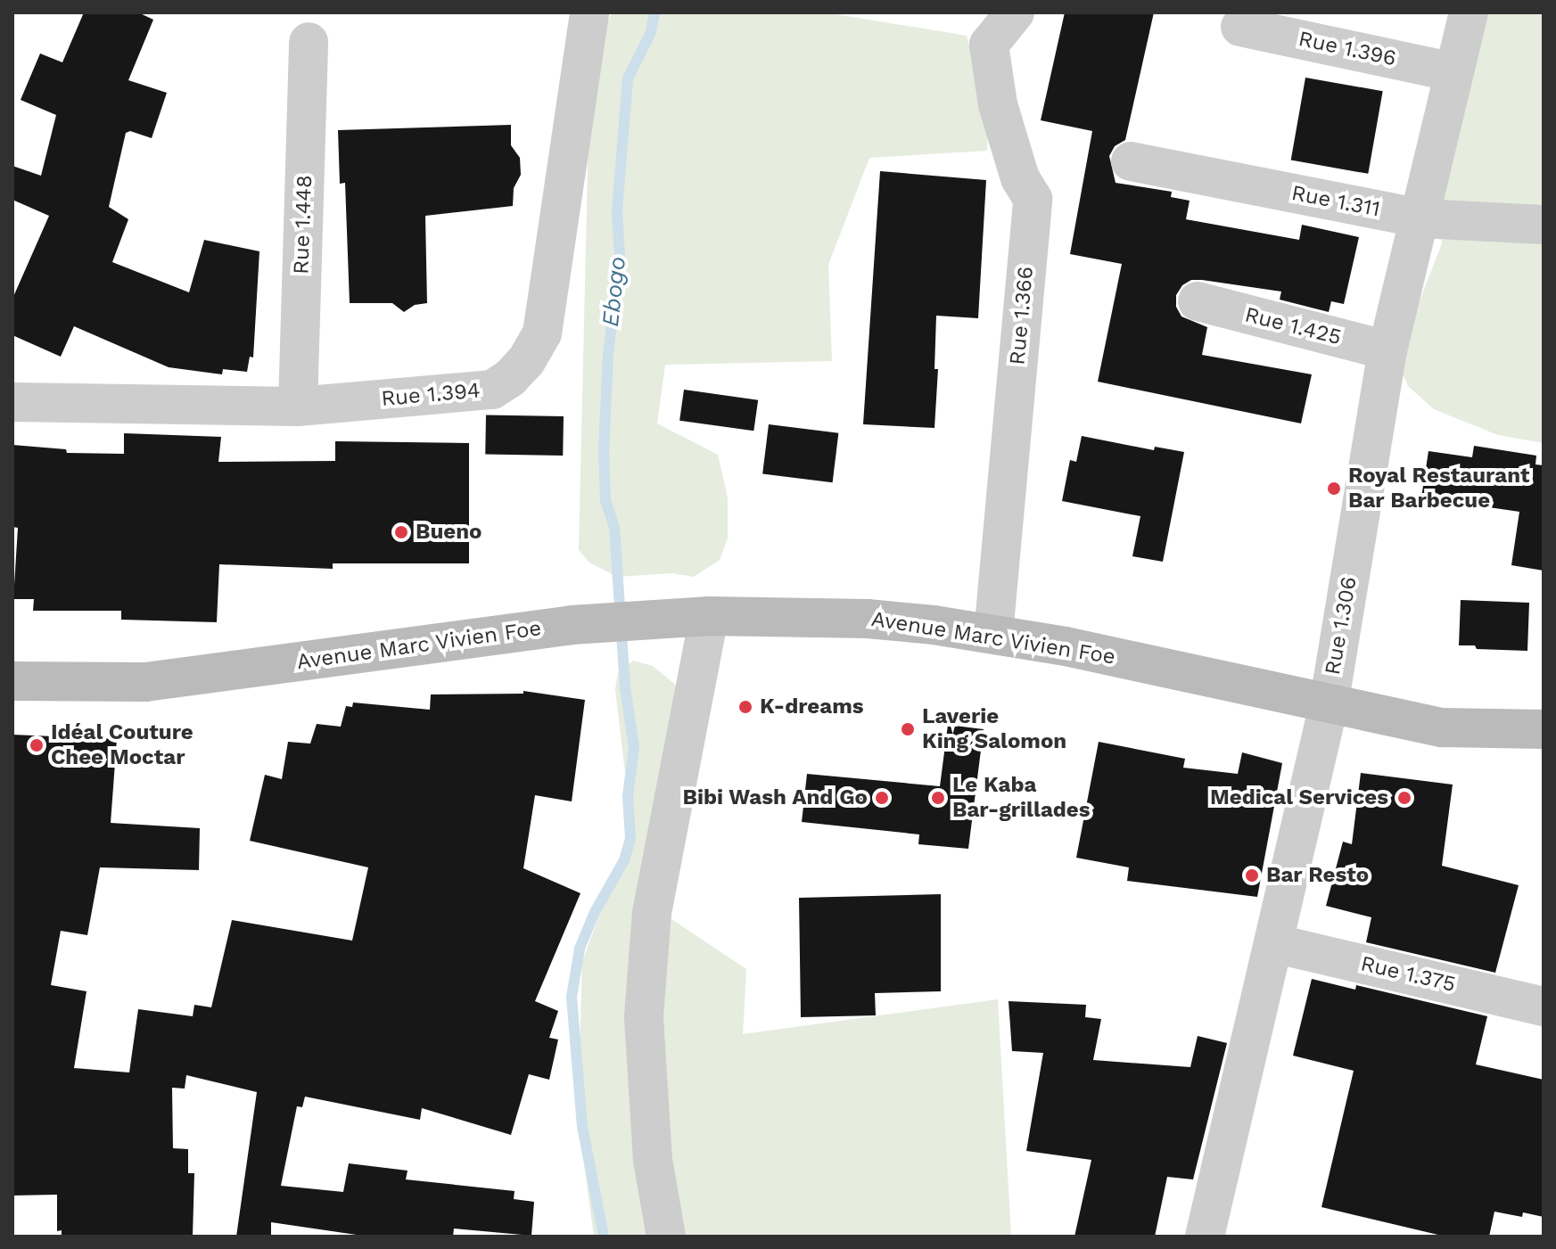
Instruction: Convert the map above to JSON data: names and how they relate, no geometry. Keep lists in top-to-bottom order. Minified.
{"streets":{"main road":["Avenue Marc Vivien Foe"],"street":["Rue 1.396","Rue 1.311","Rue 1.448","Rue 1.366","Rue 1.425","Rue 1.394","Rue 1.306","Rue 1.375"]},"crossings":[["Rue 1.396","Rue 1.306"],["Rue 1.311","Rue 1.306"],["Rue 1.448","Rue 1.394"],["Rue 1.366","Avenue Marc Vivien Foe"],["Rue 1.425","Rue 1.306"],["Rue 1.306","Avenue Marc Vivien Foe"],["Rue 1.306","Rue 1.375"]],"water":["Ebogo"],"places":["Royal Restaurant Bar Barbecue","Bueno","K-dreams","Laverie King Salomon","Idéal Couture Chee Moctar","Bibi Wash And Go","Le Kaba Bar-grillades","Medical Services","Bar Resto"]}
